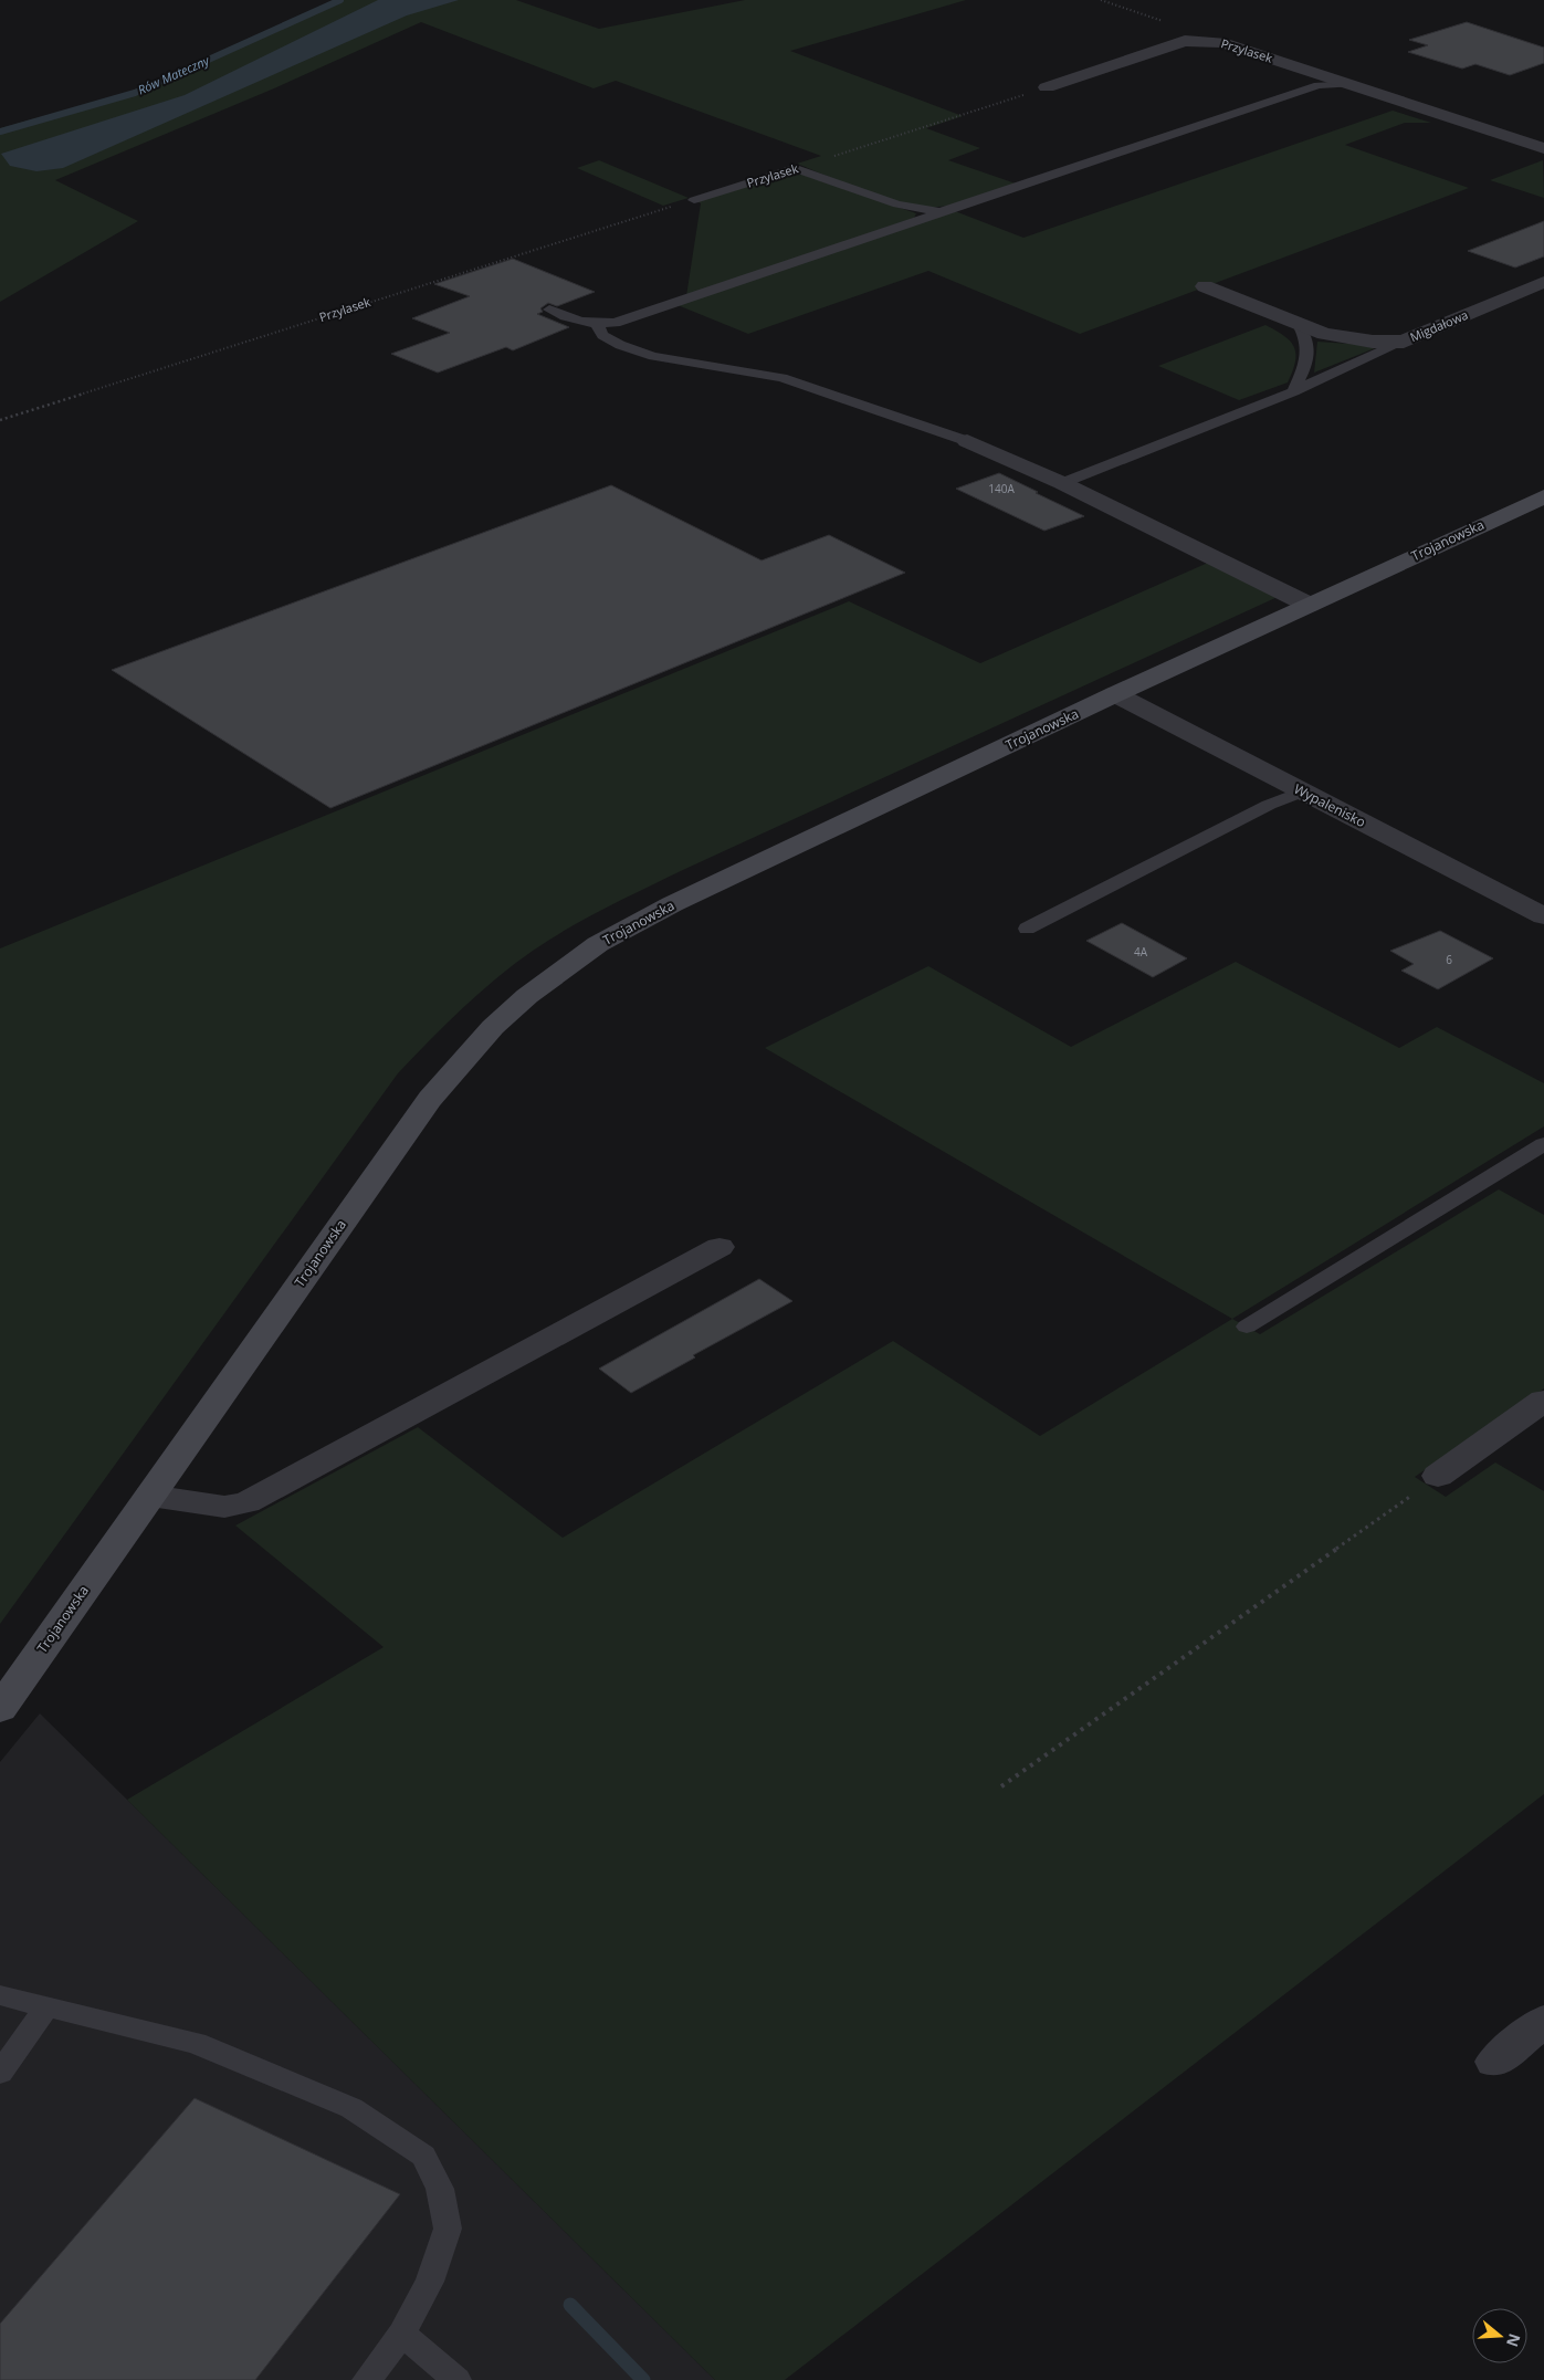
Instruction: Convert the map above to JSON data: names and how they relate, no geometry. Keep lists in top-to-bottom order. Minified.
{"streets":{"street":["Przylasek","Migdałowa","Trojanowska","Wypalenisko"]},"crossings":[["Trojanowska","Wypalenisko"]],"water":["Rów Mateczny"],"house_numbers":["140A","4A","6"],"north":"right"}
